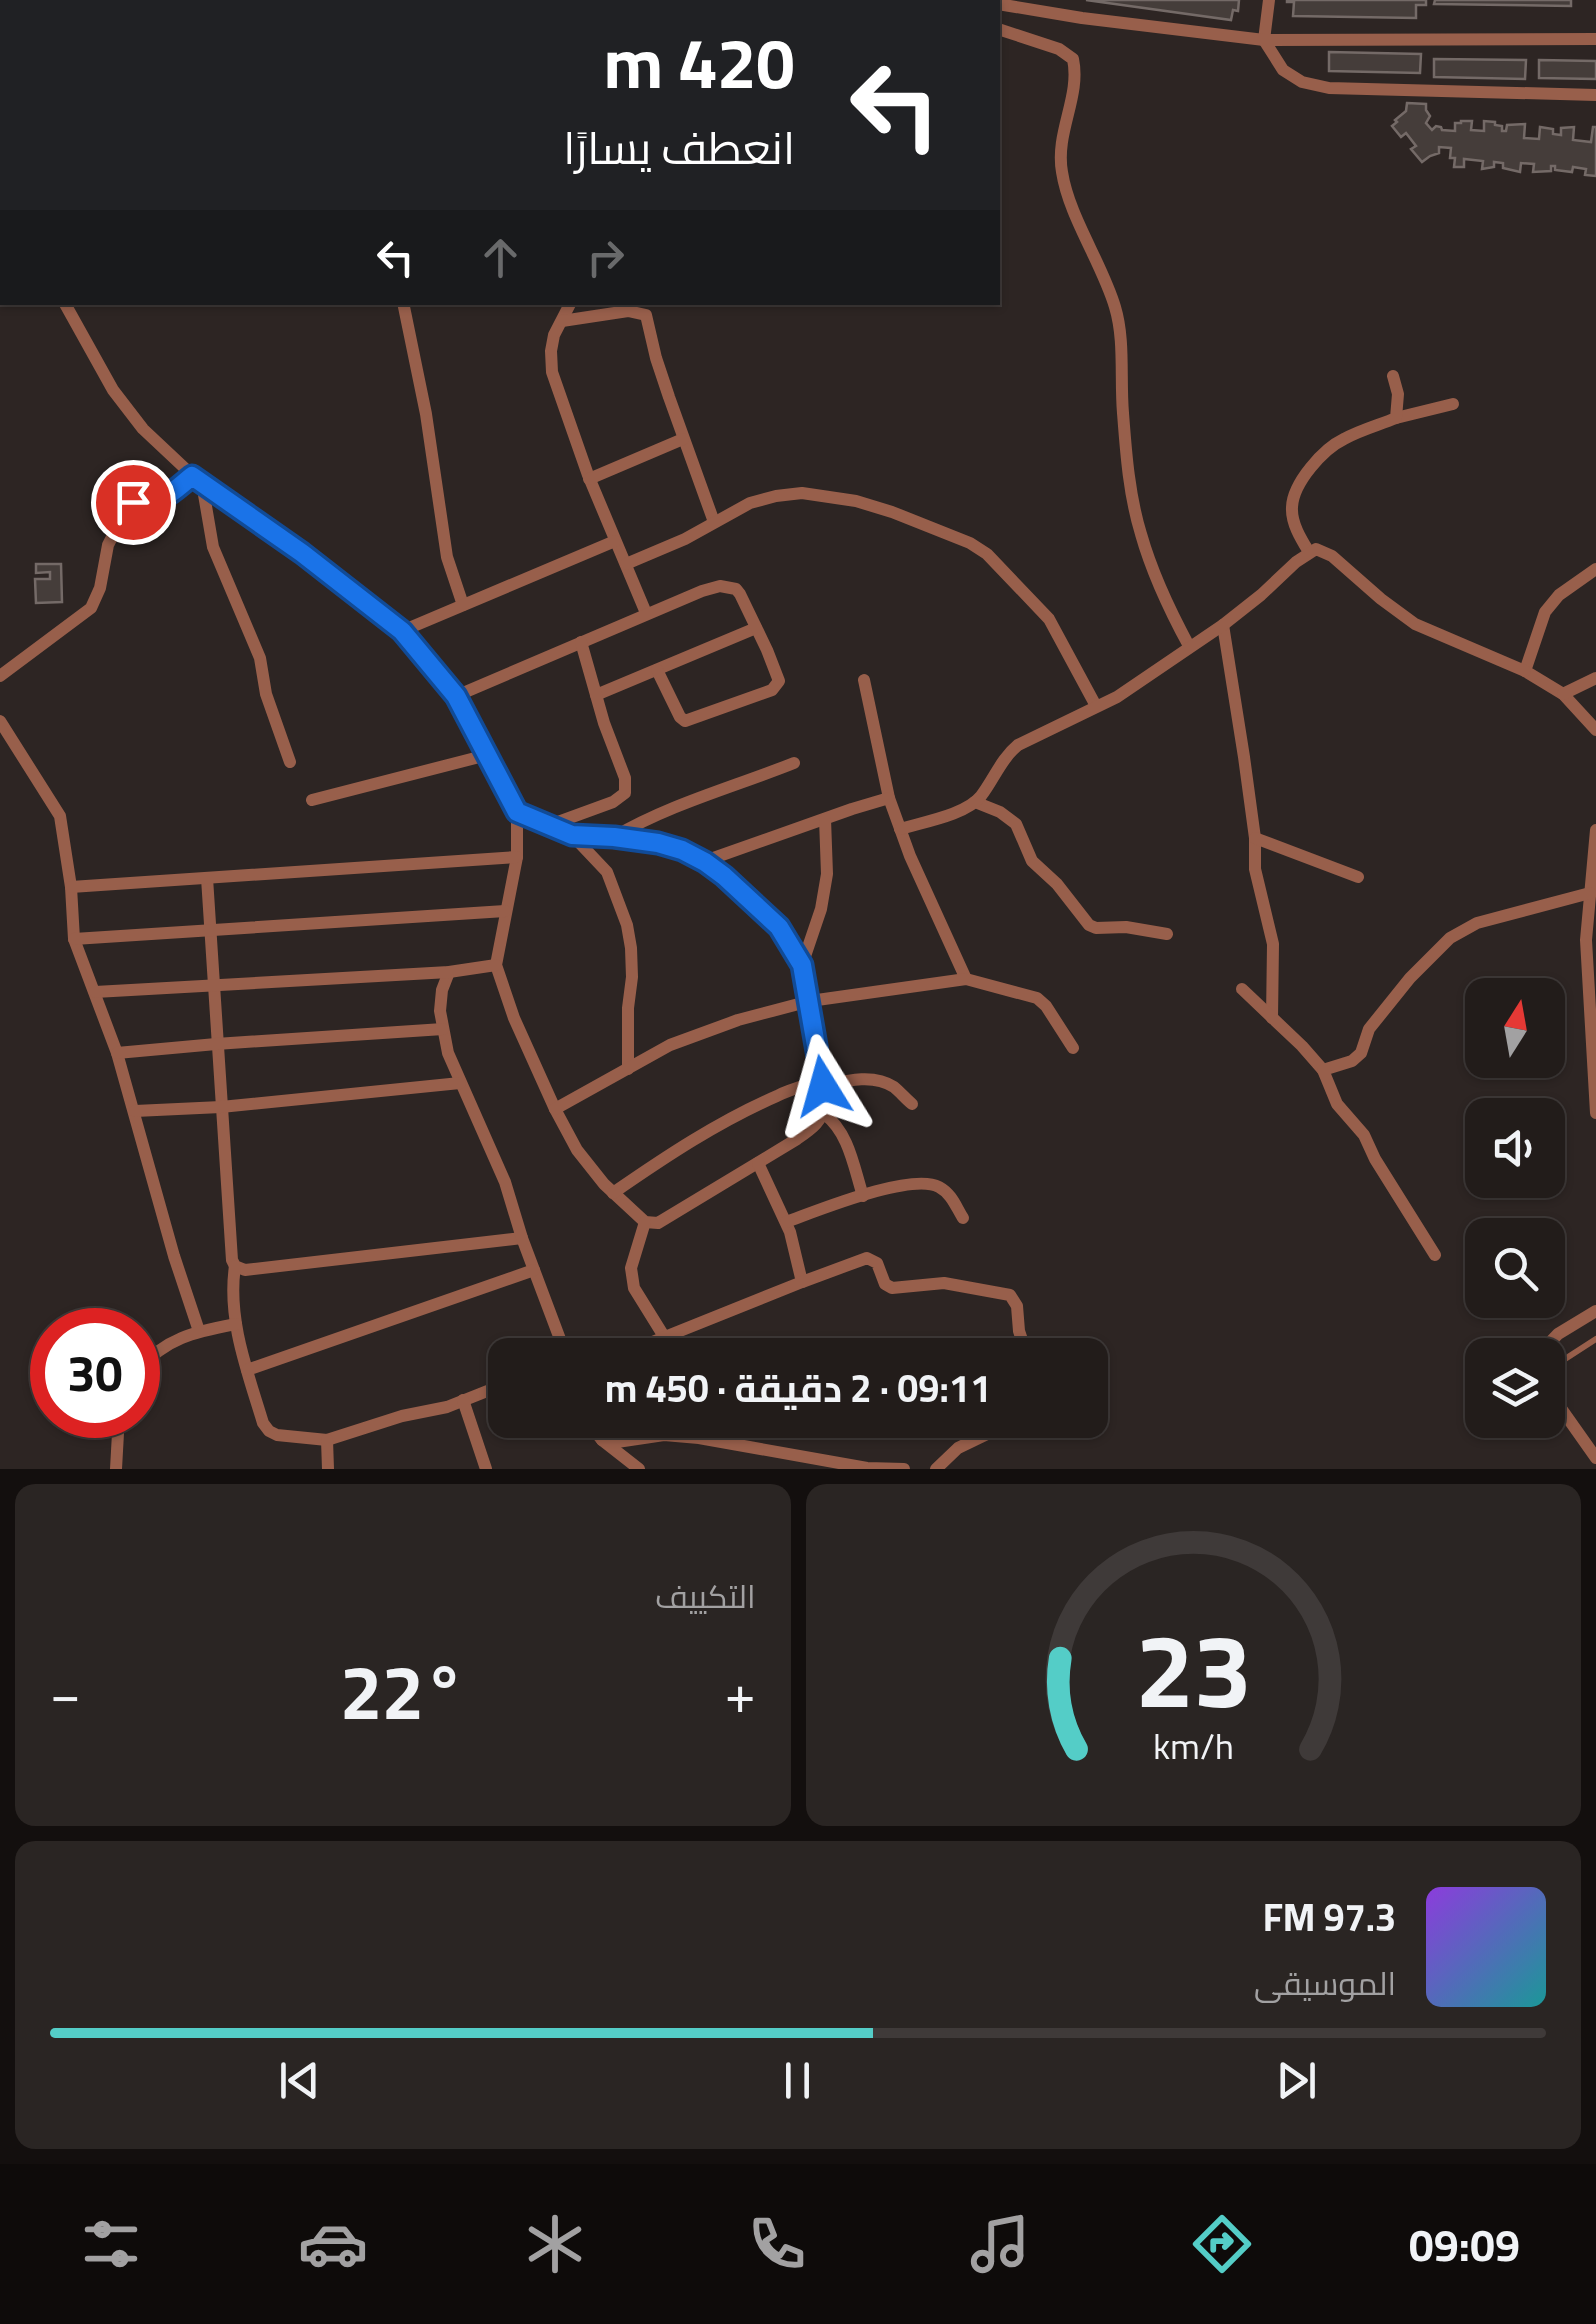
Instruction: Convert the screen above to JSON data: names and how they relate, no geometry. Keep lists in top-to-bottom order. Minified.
{"north":"top","page":{"turn":["420 m","انعطف يسارًا"],"limit":"30","trip":"09:11 · 2 دقيقة · 450 m","tile":"التكييف","heat":["−","22°","+"],"song":["97.3 FM","الموسيقى"],"tabs":"09:09","gauge":["23","km/h"]}}
